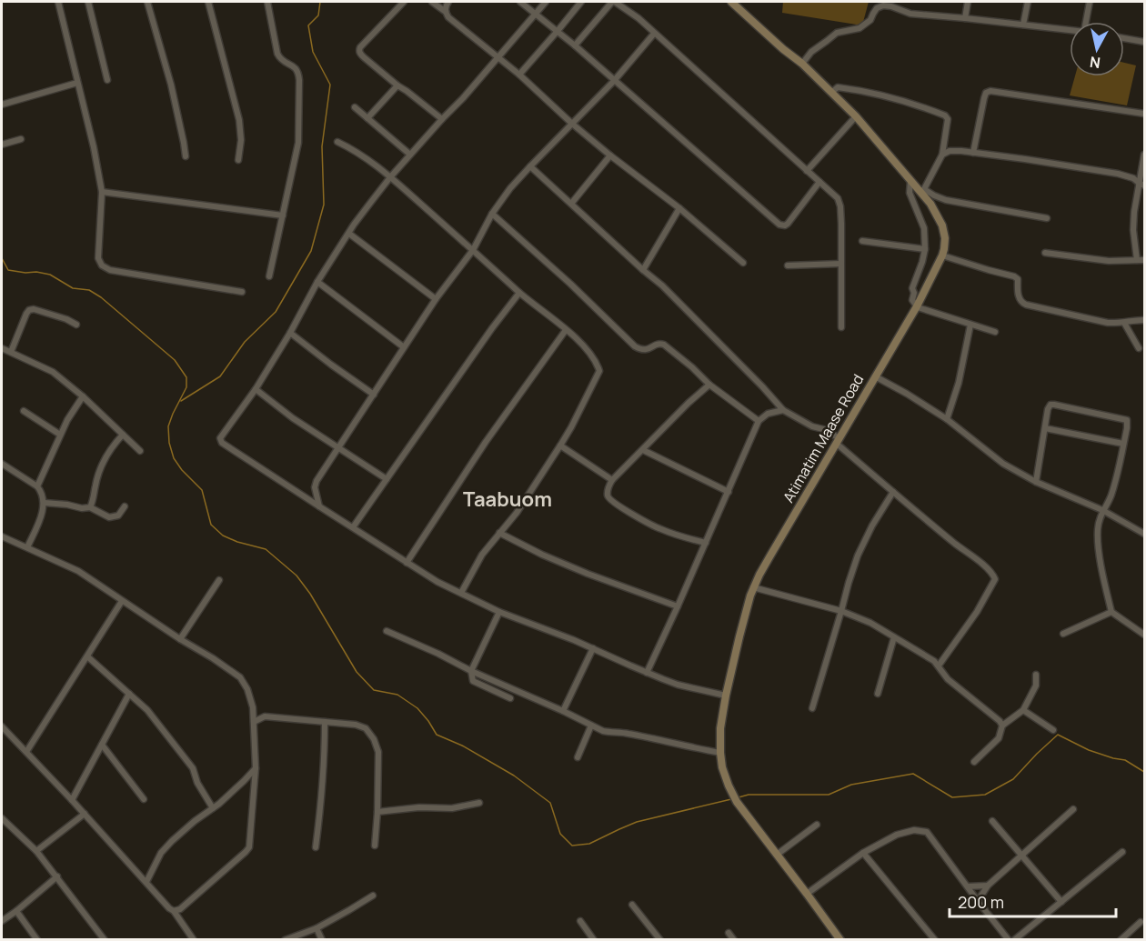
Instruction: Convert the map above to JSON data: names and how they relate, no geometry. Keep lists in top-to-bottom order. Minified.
{"streets":{"main road":["Atimatim Maase Road"]},"districts":["Taabuom"],"scale_bar":"200 m","north":"bottom"}
